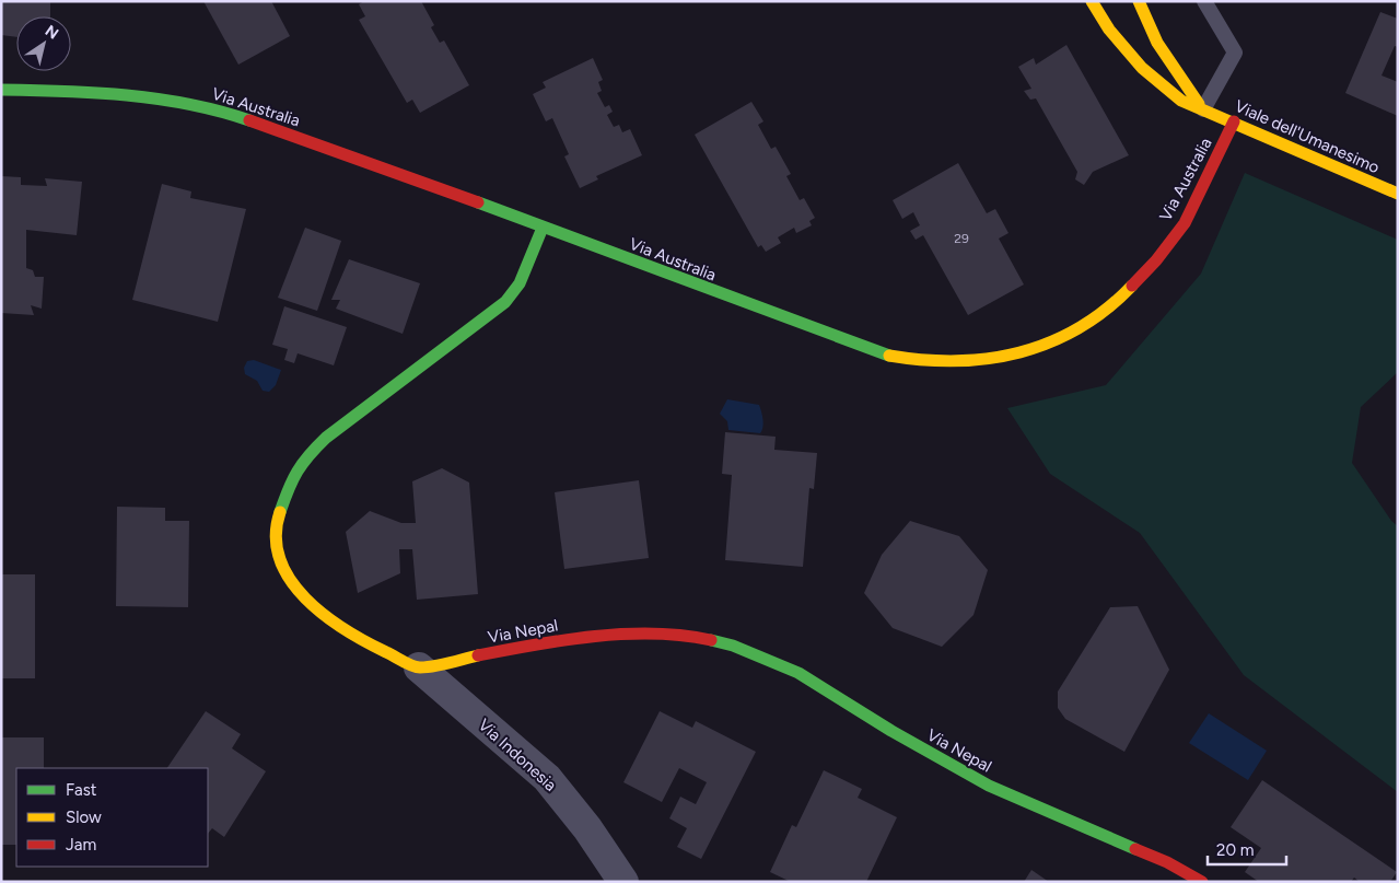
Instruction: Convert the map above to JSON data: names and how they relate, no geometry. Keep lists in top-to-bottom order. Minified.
{"streets":{"street":["Via Australia","Viale dell'Umanesimo","Via Nepal","Via Indonesia"]},"crossings":[["Via Australia","Viale dell'Umanesimo"],["Via Nepal","Via Indonesia"]],"house_numbers":["29"],"legend":["Fast","Slow","Jam"],"scale_bar":"20 m","north":"top right"}
